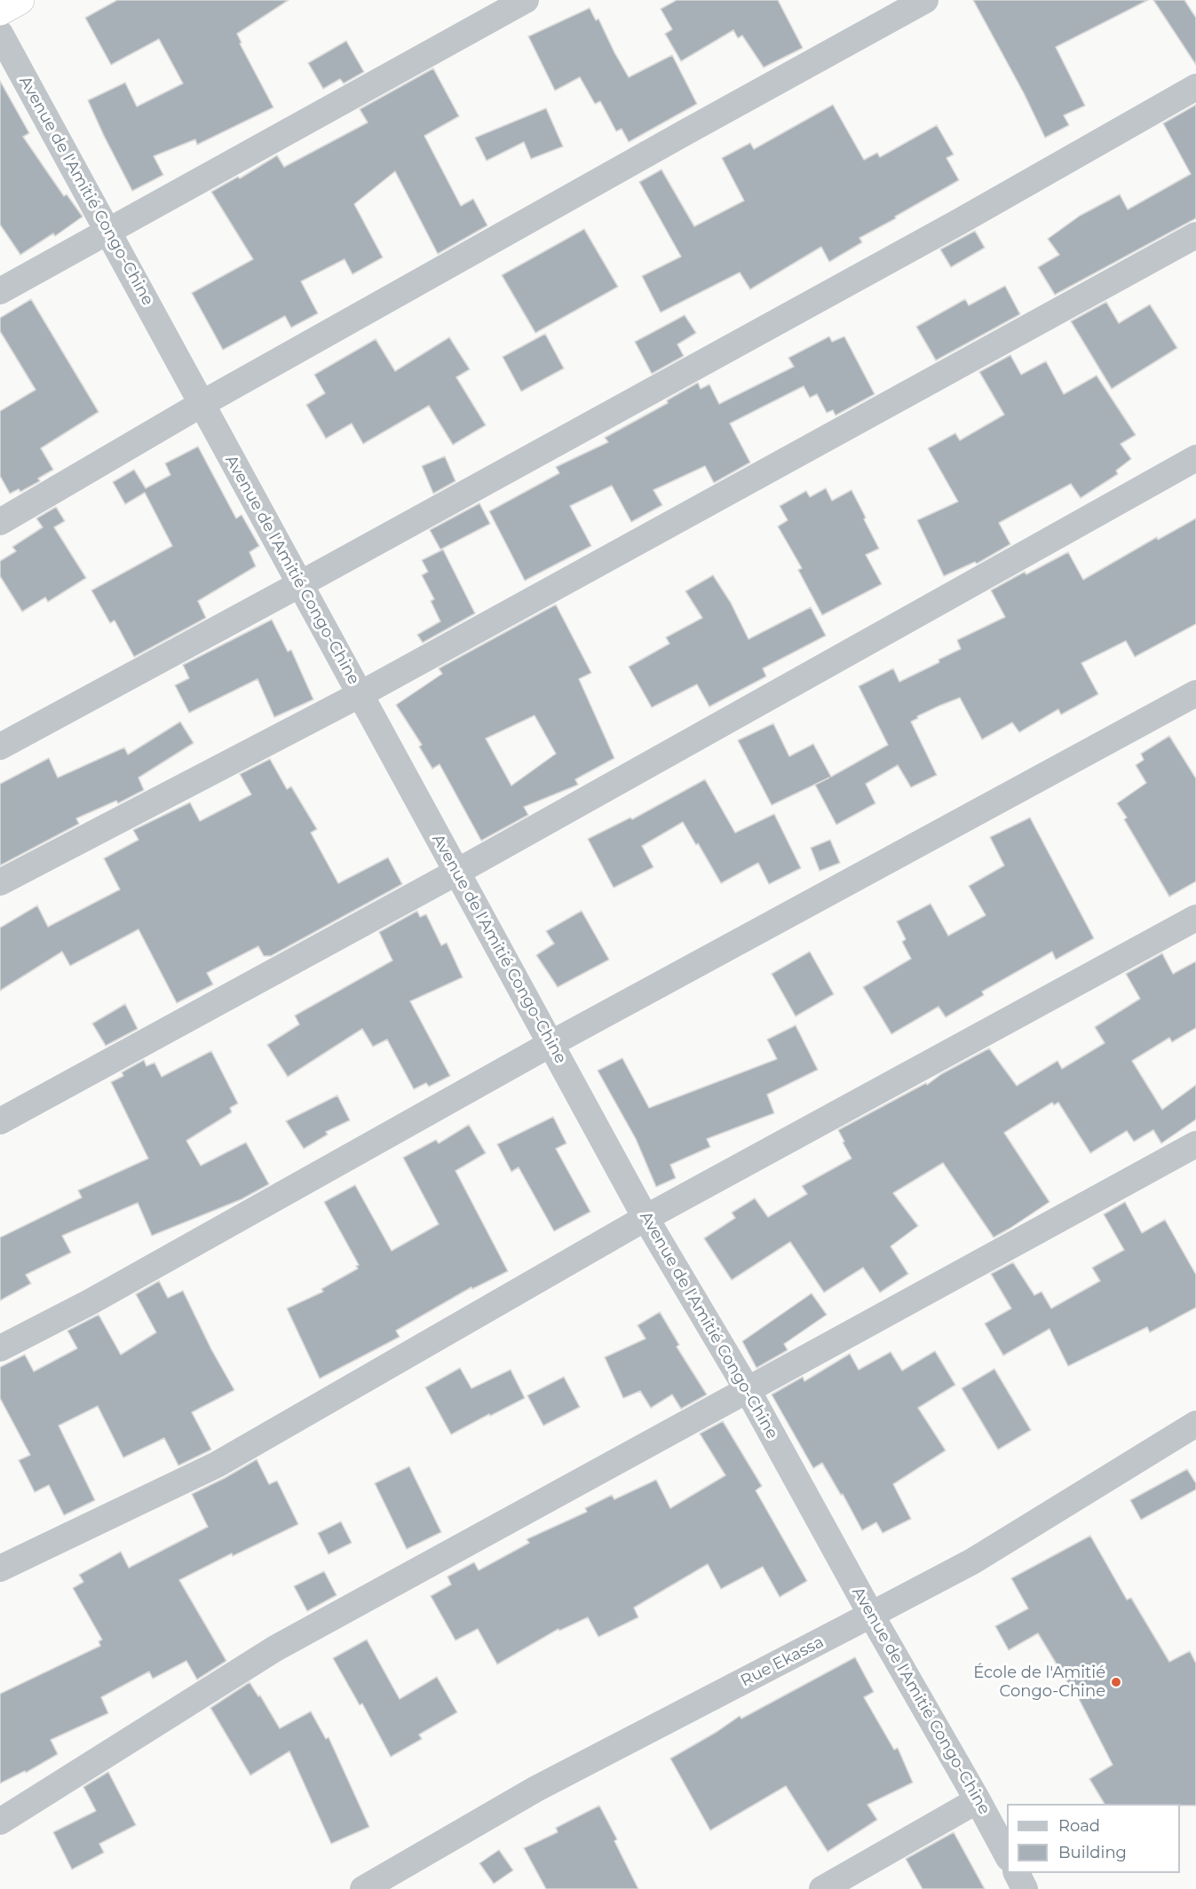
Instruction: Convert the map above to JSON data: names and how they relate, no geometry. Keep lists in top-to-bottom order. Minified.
{"streets":{"street":["Avenue de l'Amitié Congo-Chine","Rue Ekassa"]},"crossings":[["Avenue de l'Amitié Congo-Chine","Rue Ekassa"]],"places":["École de l'Amitié Congo-Chine"],"legend":["Road","Building"]}
